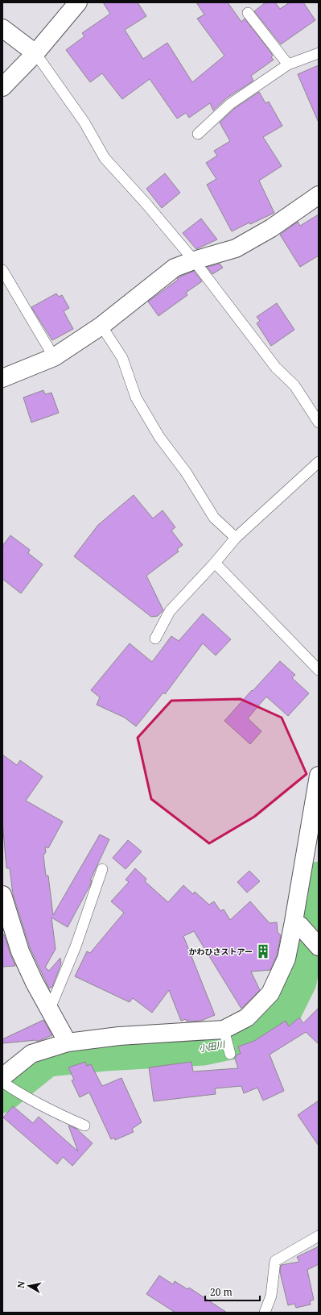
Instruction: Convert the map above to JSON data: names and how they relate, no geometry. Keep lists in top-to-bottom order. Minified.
{"water":["小田川"],"places":{"building":["かわひさストアー"]},"scale_bar":"20 m","north":"left"}
